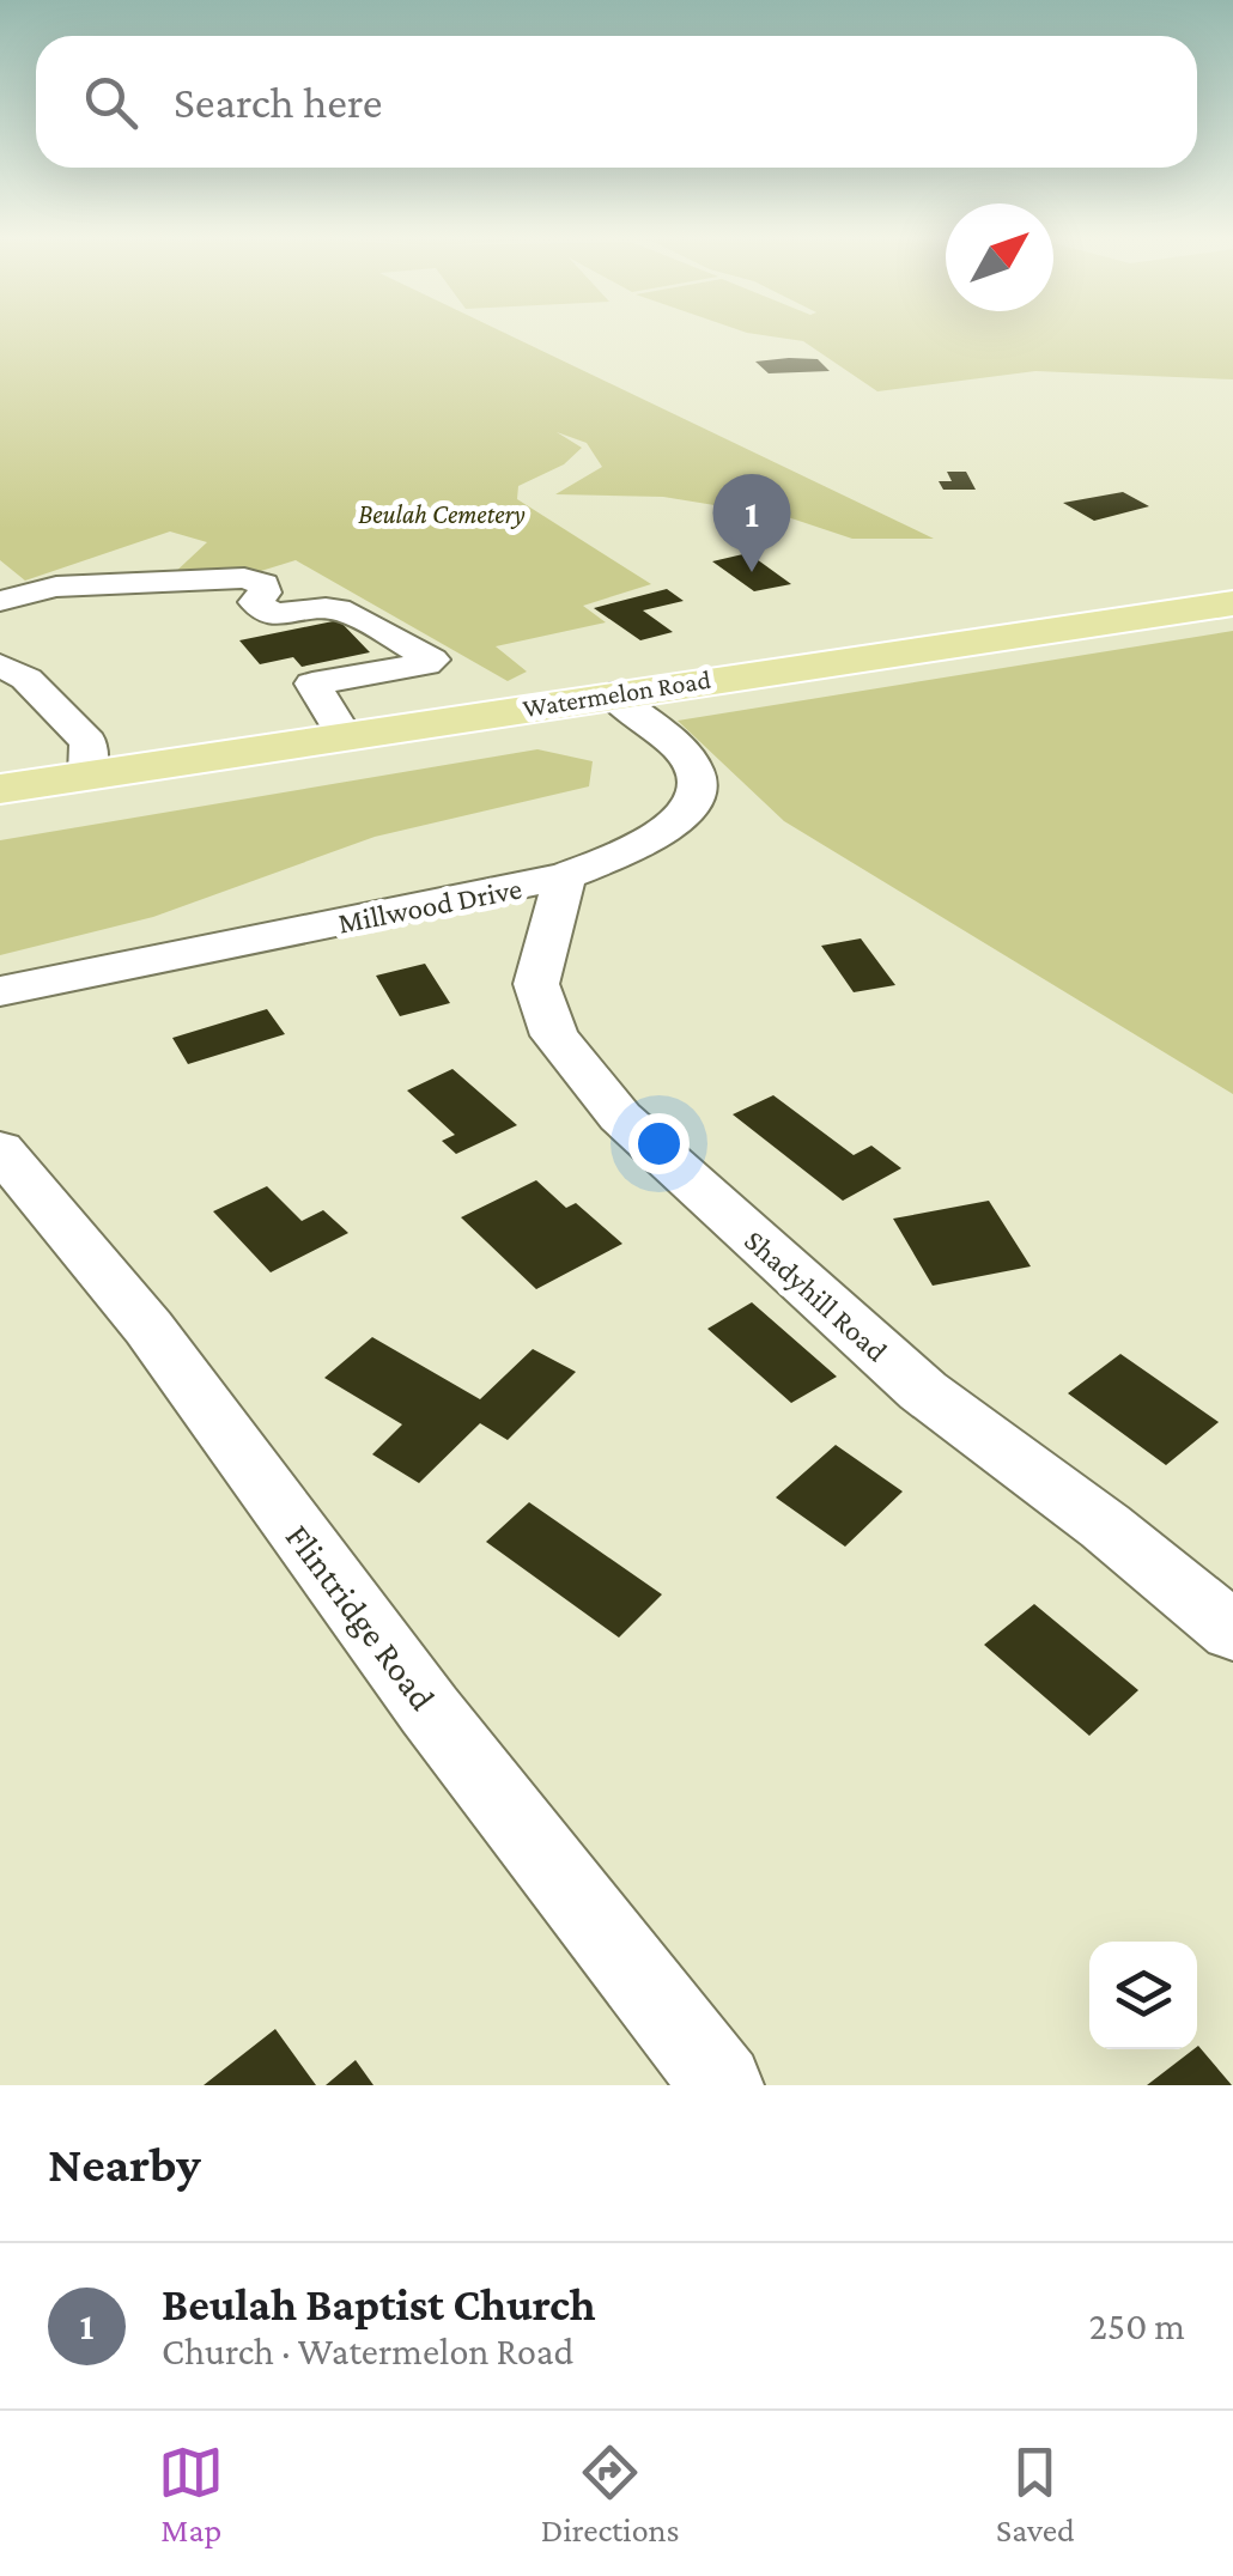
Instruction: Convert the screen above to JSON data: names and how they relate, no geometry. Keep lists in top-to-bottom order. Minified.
{"streets":{"main road":["Watermelon Road"],"street":["Millwood Drive","Shadyhill Road","Flintridge Road"]},"crossings":[["Watermelon Road","Millwood Drive"],["Millwood Drive","Shadyhill Road"]],"parks":["Beulah Cemetery"],"north":"top right","page":{"search":"Search here","pins":"1","heading":"Nearby","list":[{"mark":"1","name":"Beulah Baptist Church","note":"Church · Watermelon Road","value":"250 m"}],"nav":["Map","Directions","Saved"]}}
